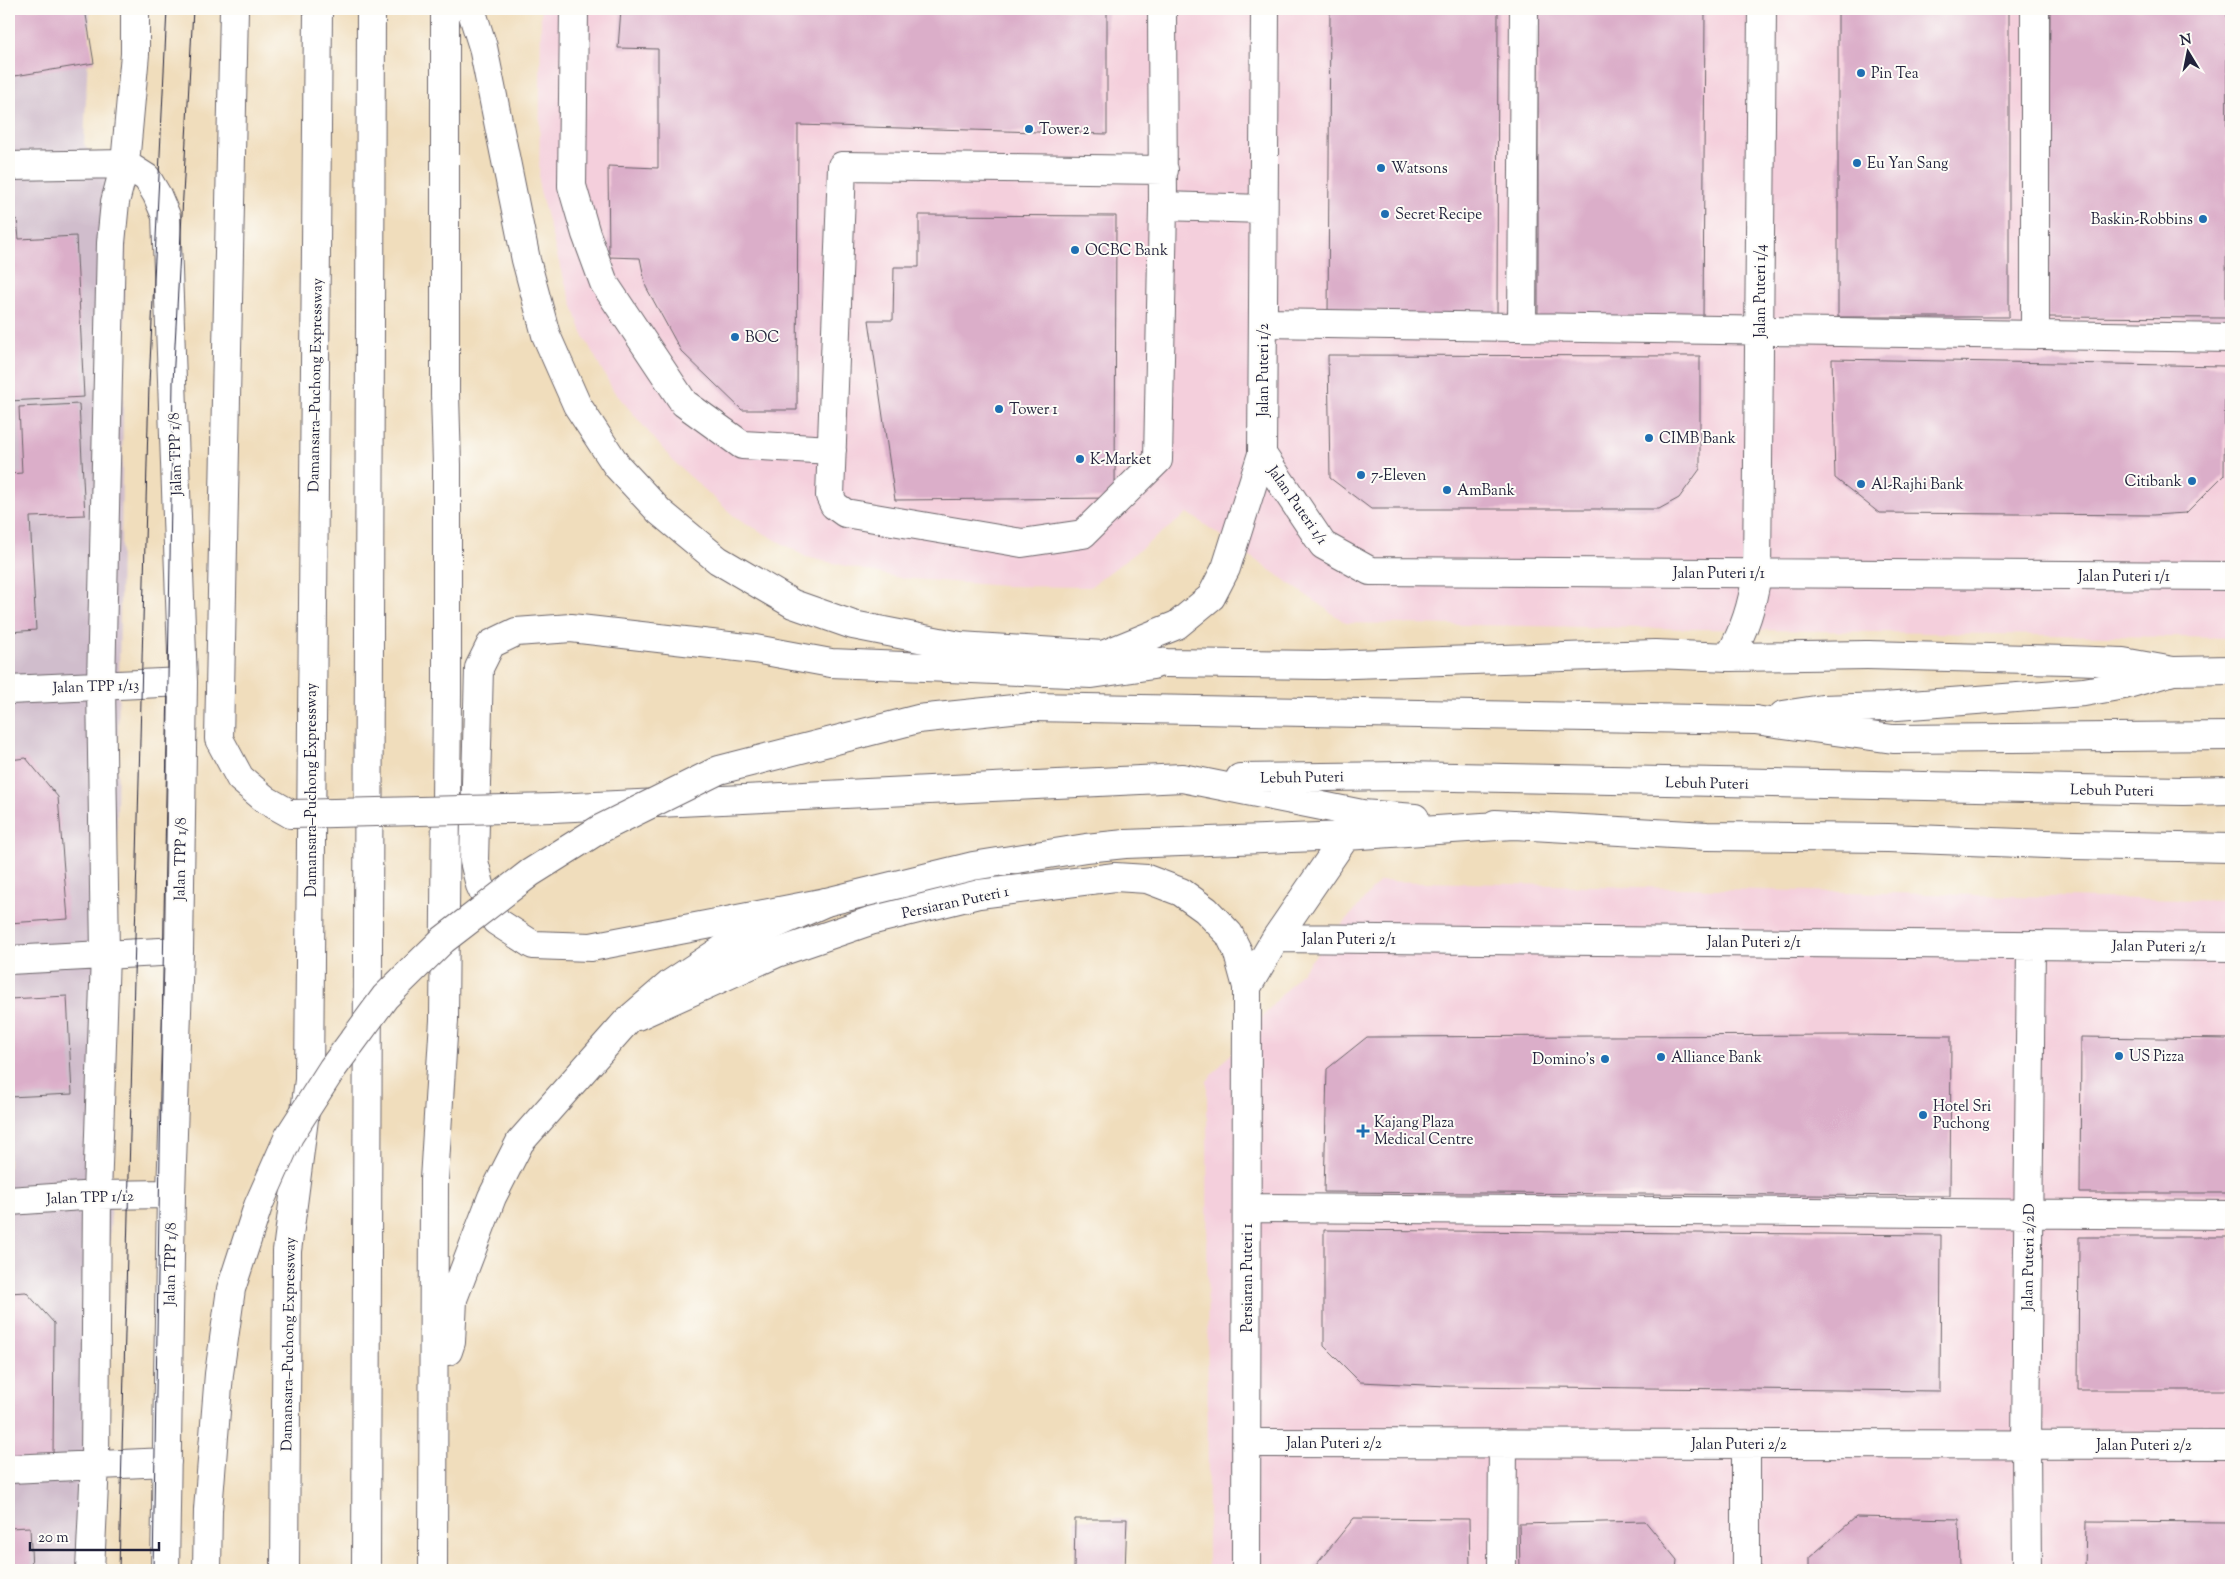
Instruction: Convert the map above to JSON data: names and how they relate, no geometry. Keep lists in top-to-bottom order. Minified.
{"streets":{"main road":["Jalan Puteri 1/4","Jalan Puteri 1/2","Damansara–Puchong Expressway","Jalan TPP 1/8","Jalan Puteri 1/1","Jalan TPP 1/13","Lebuh Puteri","Persiaran Puteri 1","Jalan Puteri 2/1","Jalan TPP 1/12","Jalan Puteri 2/2D","Jalan Puteri 2/2"]},"crossings":[["Jalan Puteri 1/4","Jalan Puteri 1/1"],["Jalan Puteri 1/2","Jalan Puteri 1/1"],["Jalan TPP 1/8","Jalan TPP 1/13"],["Jalan TPP 1/8","Jalan TPP 1/12"],["Persiaran Puteri 1","Jalan Puteri 2/1"],["Persiaran Puteri 1","Jalan Puteri 2/2"],["Jalan Puteri 2/1","Jalan Puteri 2/2D"],["Jalan Puteri 2/2D","Jalan Puteri 2/2"]],"places":{"other":["Pin Tea","Tower 2","Eu Yan Sang","Watsons","Secret Recipe","Baskin-Robbins","OCBC Bank","BOC","Tower 1","CIMB Bank","K-Market","7-Eleven","Citibank","Al-Rajhi Bank","AmBank","US Pizza","Alliance Bank","Domino's","Hotel Sri Puchong"],"health":["Kajang Plaza Medical Centre"]},"scale_bar":"20 m","north":"top"}
